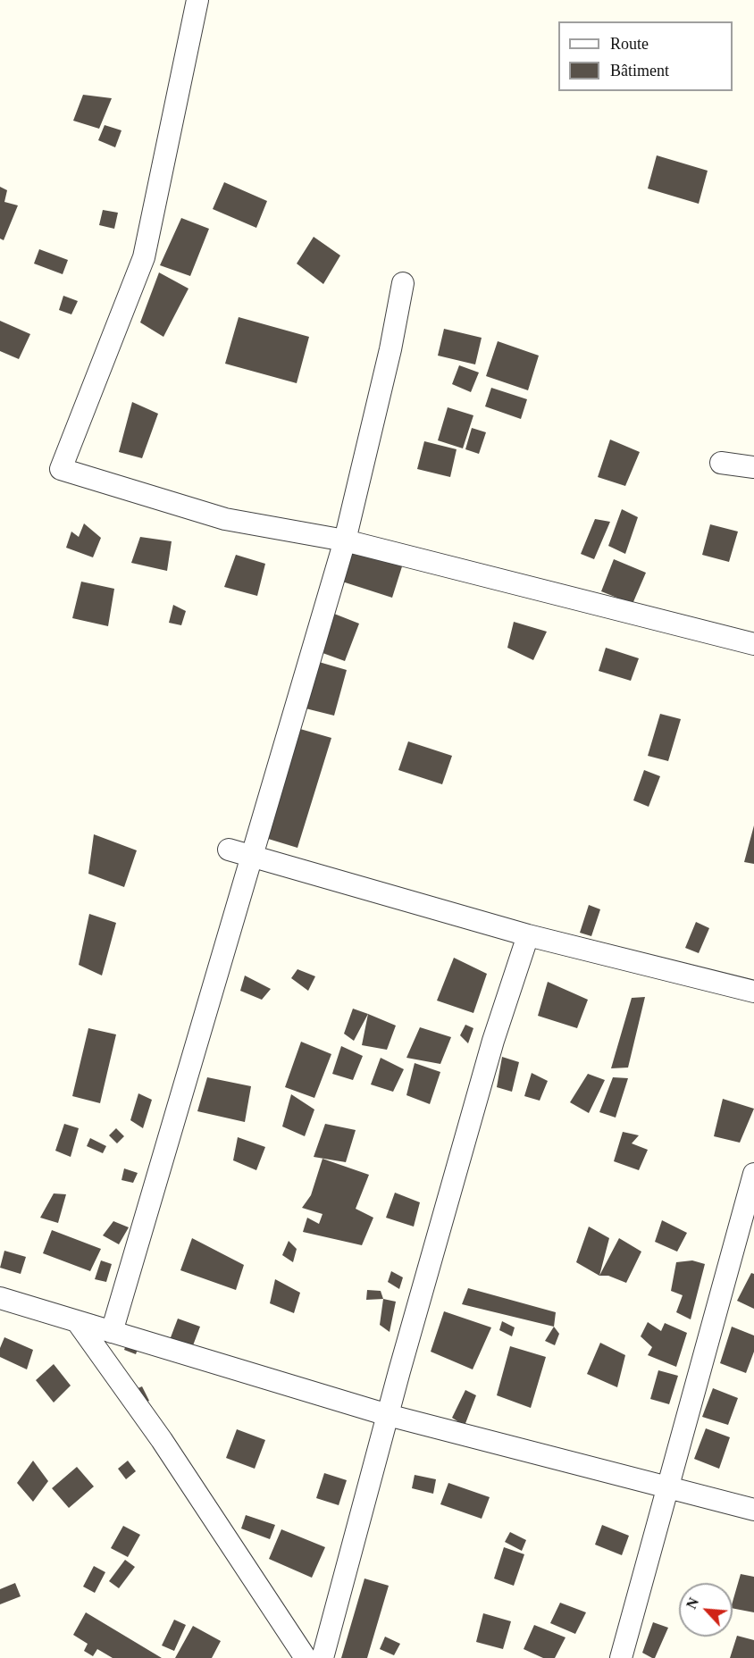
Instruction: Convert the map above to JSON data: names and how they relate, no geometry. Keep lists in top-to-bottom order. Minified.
{"legend":["Route","Bâtiment"],"north":"top left"}
